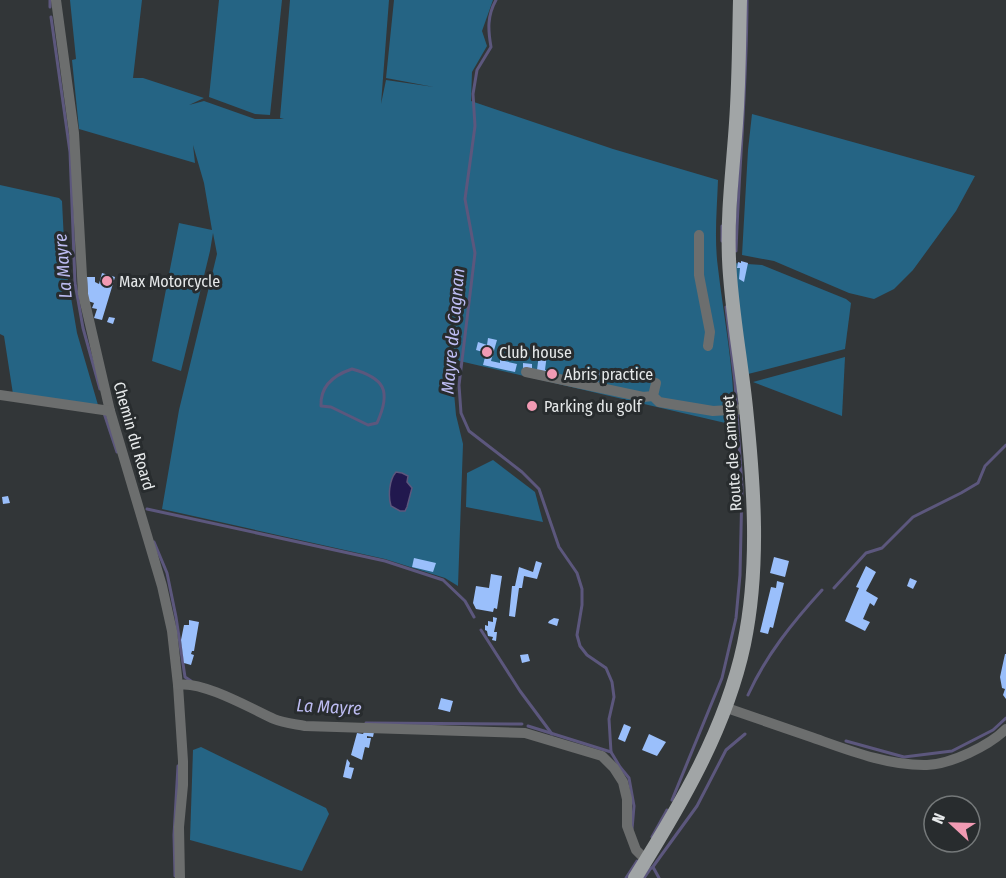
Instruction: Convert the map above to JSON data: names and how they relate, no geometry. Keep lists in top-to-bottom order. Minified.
{"streets":{"main road":["Route de Camaret"],"street":["Chemin du Roard"]},"water":["La Mayre","Mayre de Cagnan"],"places":["Max Motorcycle","Club house","Abris practice","Parking du golf"],"north":"left"}
